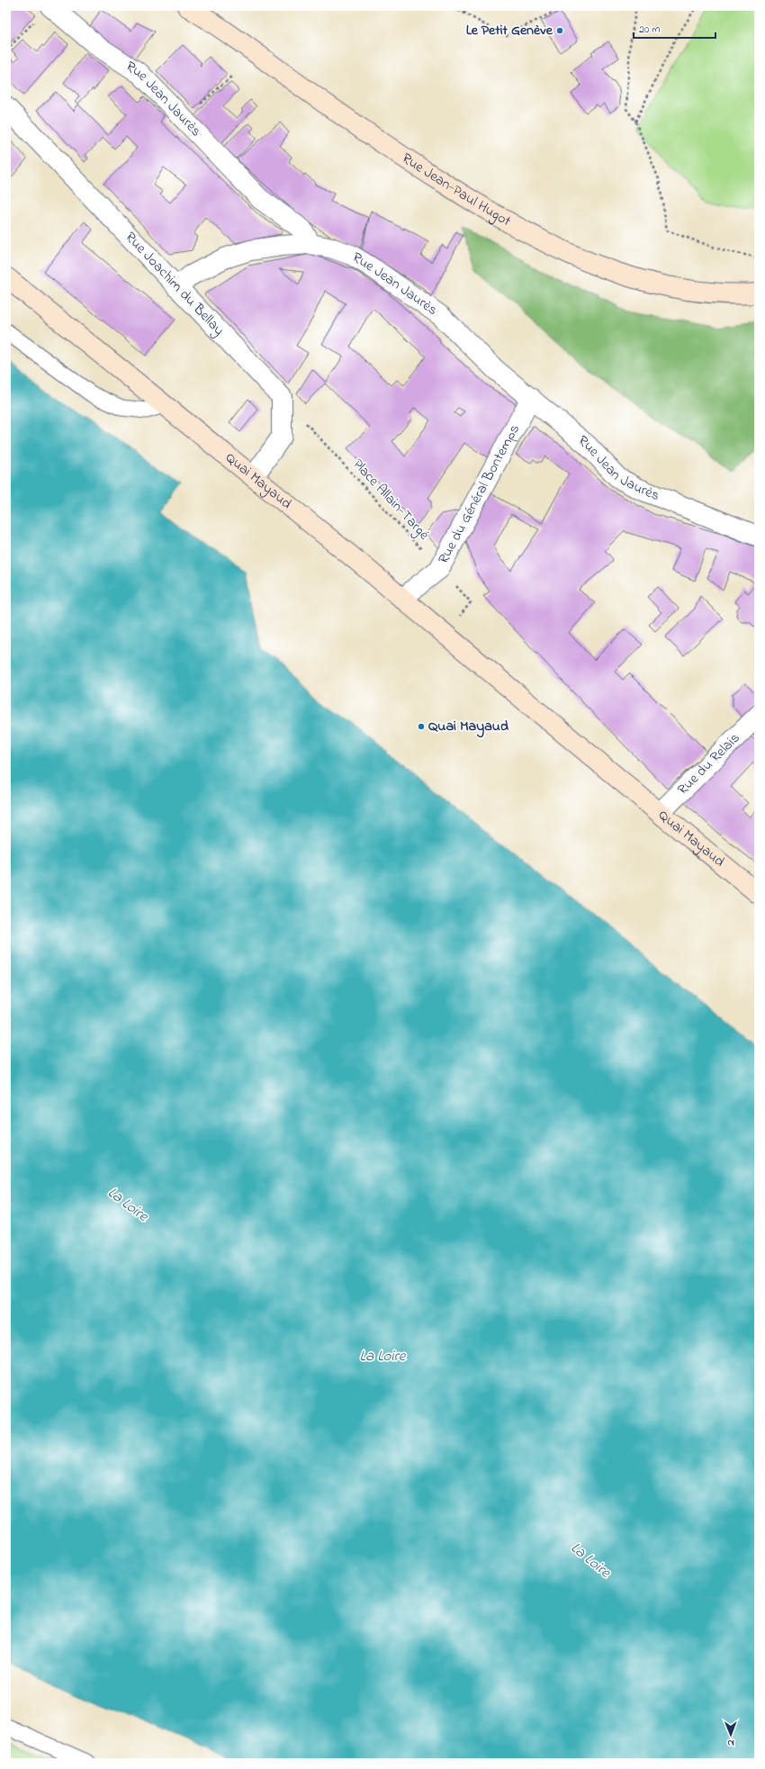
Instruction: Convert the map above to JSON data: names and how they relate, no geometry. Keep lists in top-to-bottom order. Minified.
{"streets":{"main road":["Rue Jean-Paul Hugot","Quai Mayaud"],"street":["Rue Jean Jaurès","Rue Joachim du Bellay","Rue du Général Bontemps","Rue du Relais"],"path":["Place Allain-Targé"]},"crossings":[["Rue Jean Jaurès","Rue du Général Bontemps"],["Rue Joachim du Bellay","Place Allain-Targé"],["Quai Mayaud","Rue du Général Bontemps"],["Quai Mayaud","Place Allain-Targé"],["Quai Mayaud","Rue du Relais"],["Rue du Général Bontemps","Place Allain-Targé"]],"water":["La Loire"],"places":["Le Petit Genève","Quai Mayaud"],"scale_bar":"20 m","north":"bottom"}
